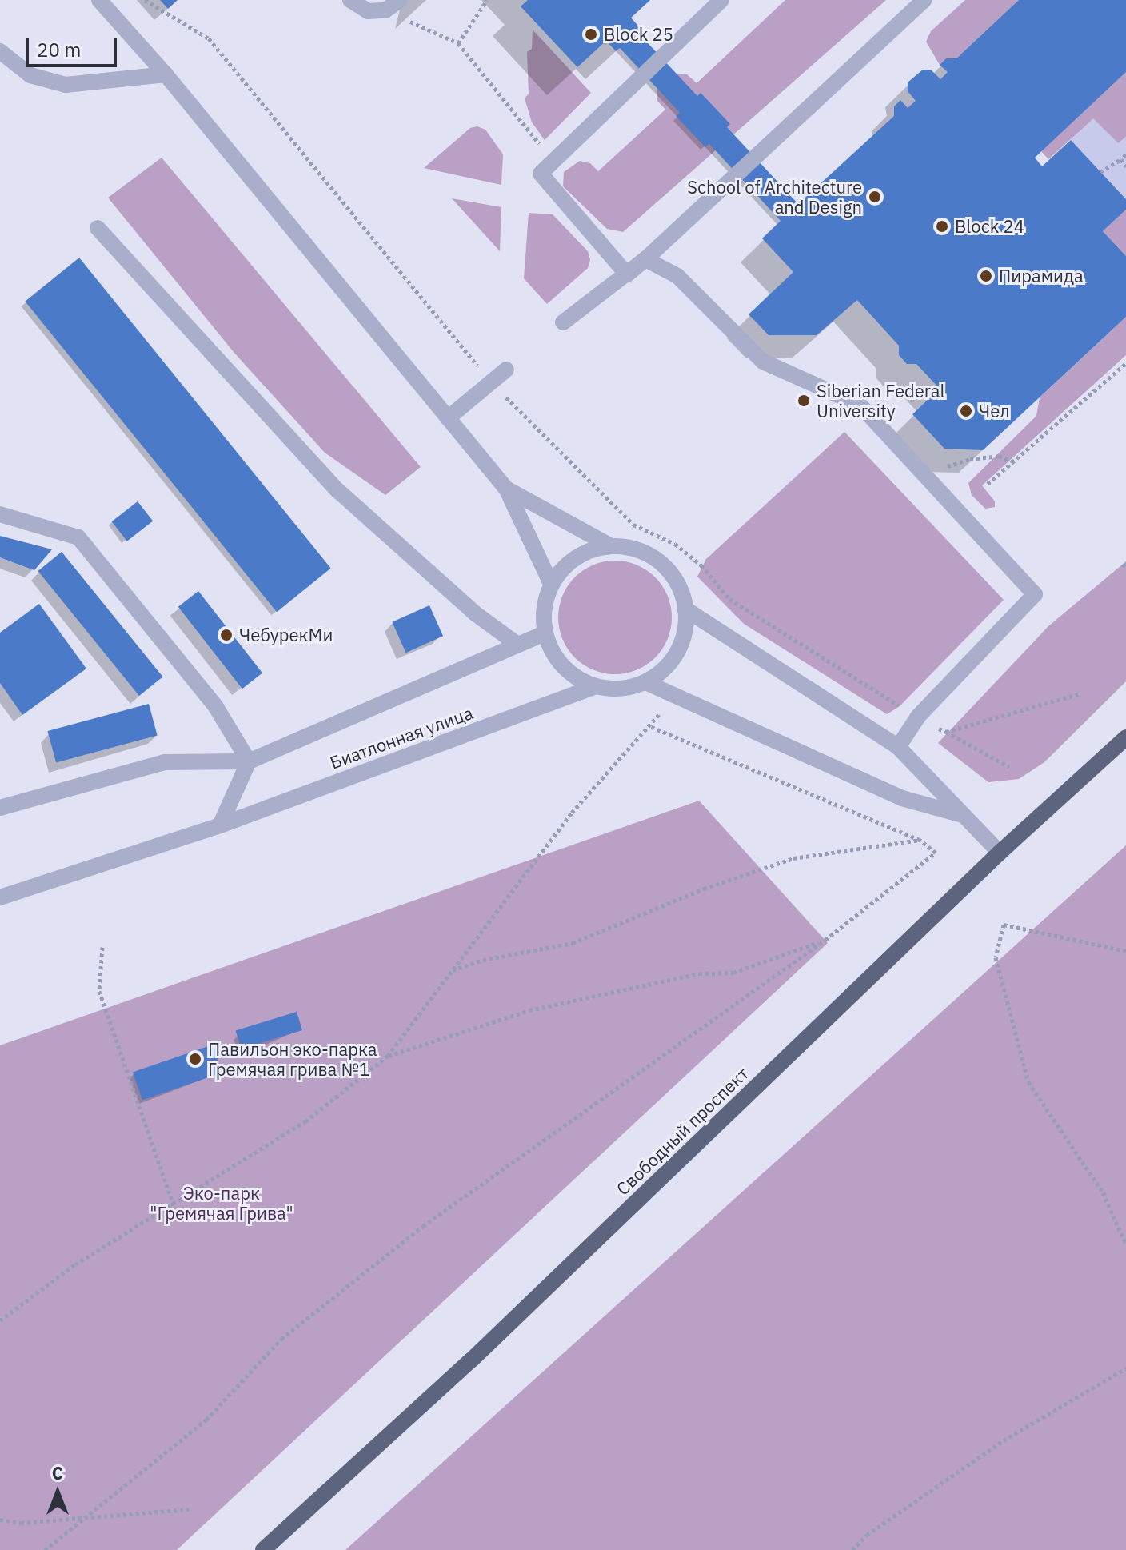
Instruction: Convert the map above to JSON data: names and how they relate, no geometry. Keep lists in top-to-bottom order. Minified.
{"streets":{"main road":["Свободный проспект"],"street":["Биатлонная улица"]},"parks":["Эко-парк \"Гремячая Грива\""],"places":["Block 25","School of Architecture and Design","Block 24","Пирамида","Siberian Federal University","Чел","ЧебурекМи","Павильон эко-парка Гремячая грива №1"],"scale_bar":"20 m","north":"top"}
